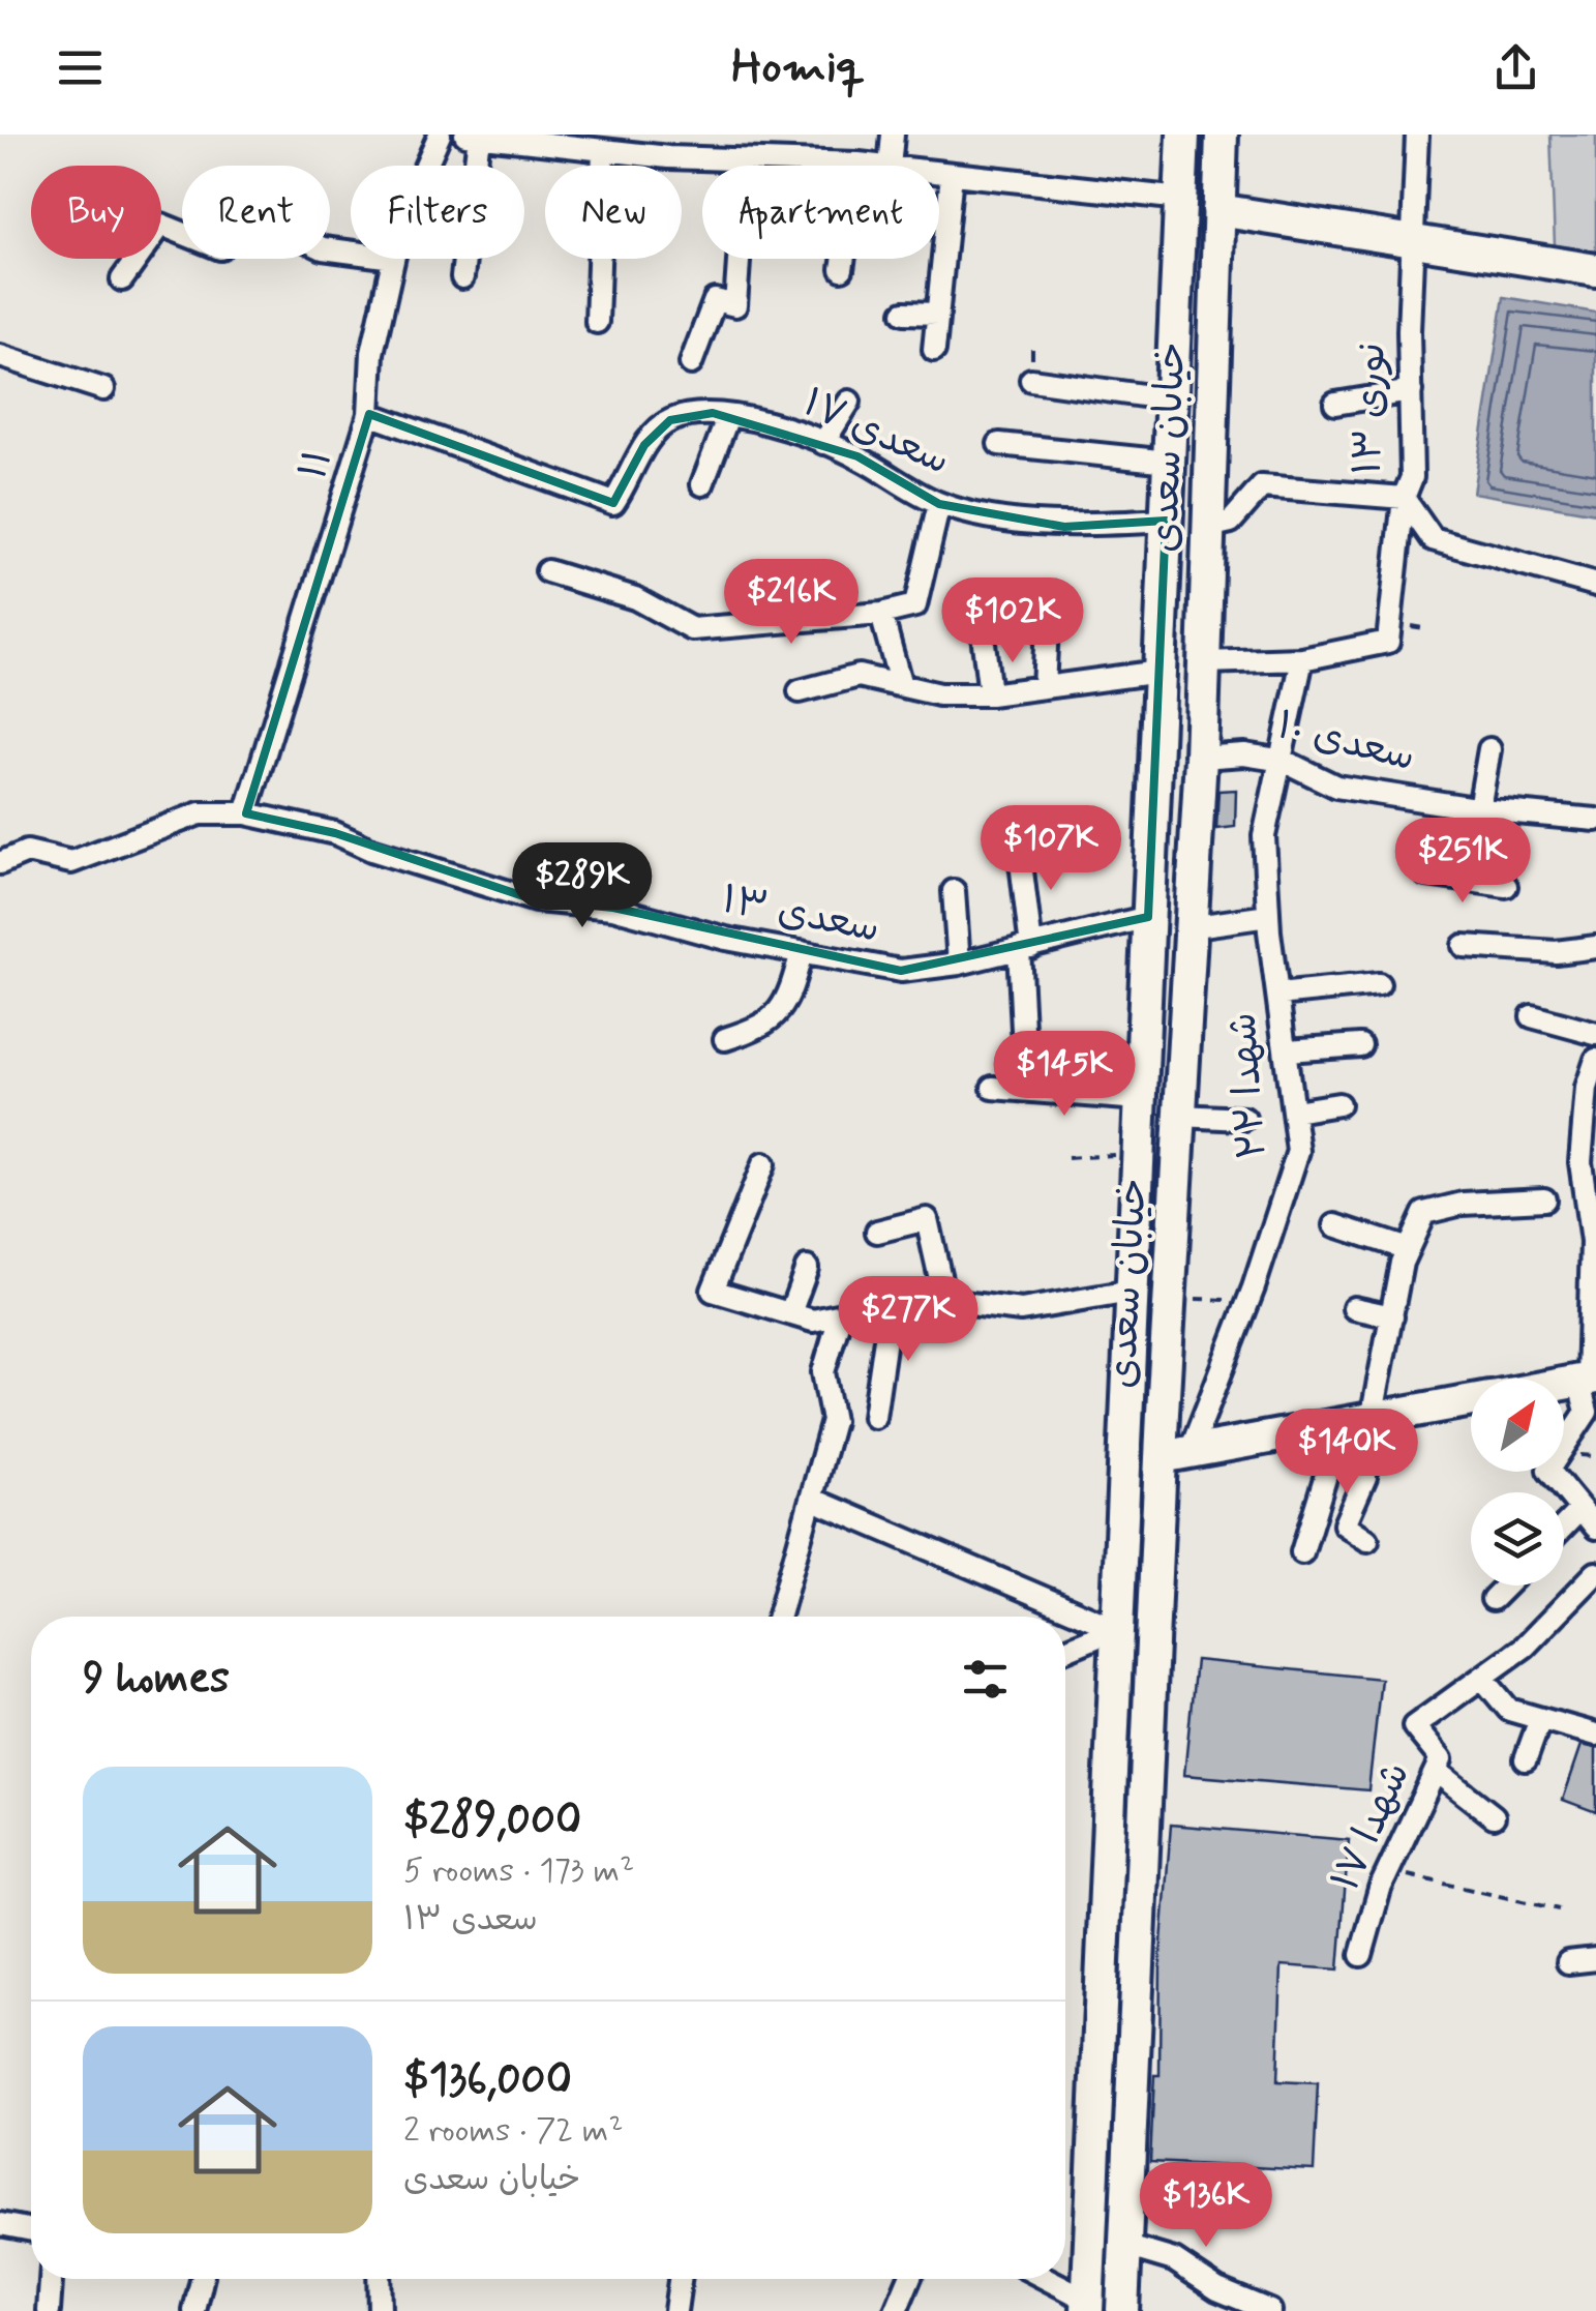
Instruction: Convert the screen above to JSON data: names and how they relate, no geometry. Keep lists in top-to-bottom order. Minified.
{"streets":{"main road":["خیابان سعدی"],"street":["نوری ۱۳","سعدی ۱۷","۱۱","سعدی ۱۰","سعدی ۱۳","شهدا ۲۲","شهدا ۱۷"]},"crossings":[["نوری ۱۳","شهدا ۲۲"],["سعدی ۱۷","خیابان سعدی"],["سعدی ۱۷","۱۱"],["خیابان سعدی","سعدی ۱۰"],["خیابان سعدی","سعدی ۱۳"],["خیابان سعدی","شهدا ۲۲"],["۱۱","سعدی ۱۳"],["سعدی ۱۰","شهدا ۲۲"]],"north":"top right","page":{"header":"Homiq","chip":["Buy","Rent","Filters","New","Apartment"],"price":["$216K","$102K","$107K","$251K","$289K","$145K","$277K","$140K","$136K"],"heading":"9 homes","list":[{"name":"$289,000","note":"5 rooms · 173 m² · سعدی ۱۳"},{"name":"$136,000","note":"2 rooms · 72 m² · خیابان سعدی"}]}}
